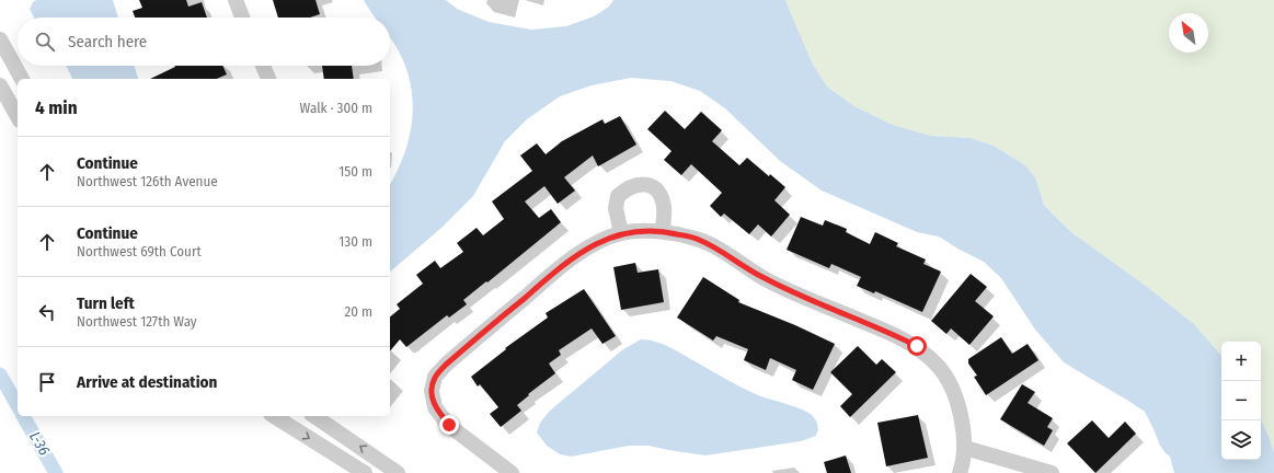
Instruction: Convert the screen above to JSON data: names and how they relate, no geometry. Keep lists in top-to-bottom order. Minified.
{"water":["L-36"],"north":"top left","page":{"search":"Search here","heading":["4 min","Walk · 300 m"],"list":[["Continue","Northwest 126th Avenue","150 m"],["Continue","Northwest 69th Court","130 m"],["Turn left","Northwest 127th Way","20 m"],"Arrive at destination"],"map_buttons":["+","−"]}}
